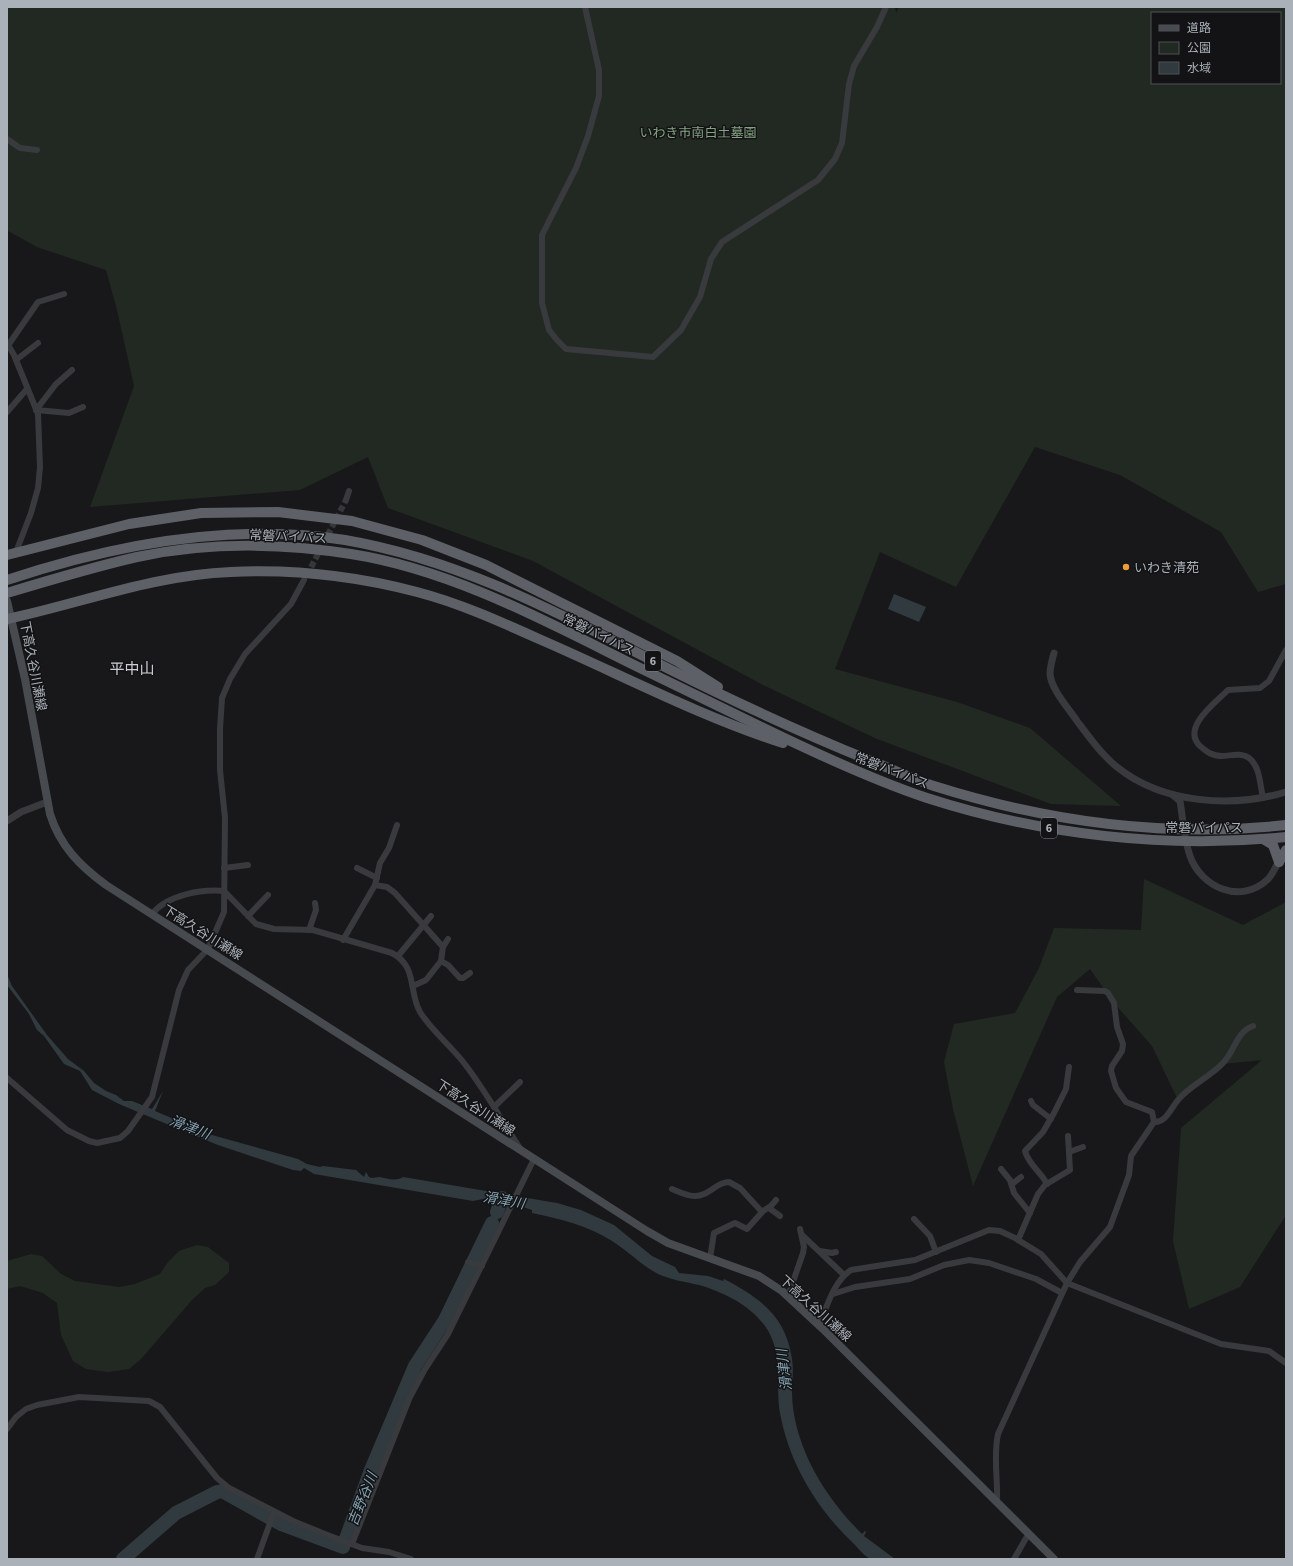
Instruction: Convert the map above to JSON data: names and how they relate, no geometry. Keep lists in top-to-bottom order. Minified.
{"streets":{"highway":["常磐バイパス","6"],"main road":["下高久谷川瀬線"]},"districts":["平中山"],"water":["滑津川","吉野谷川"],"parks":["いわき市南白土墓園"],"places":["いわき清苑"],"legend":["道路","公園","水域"]}
